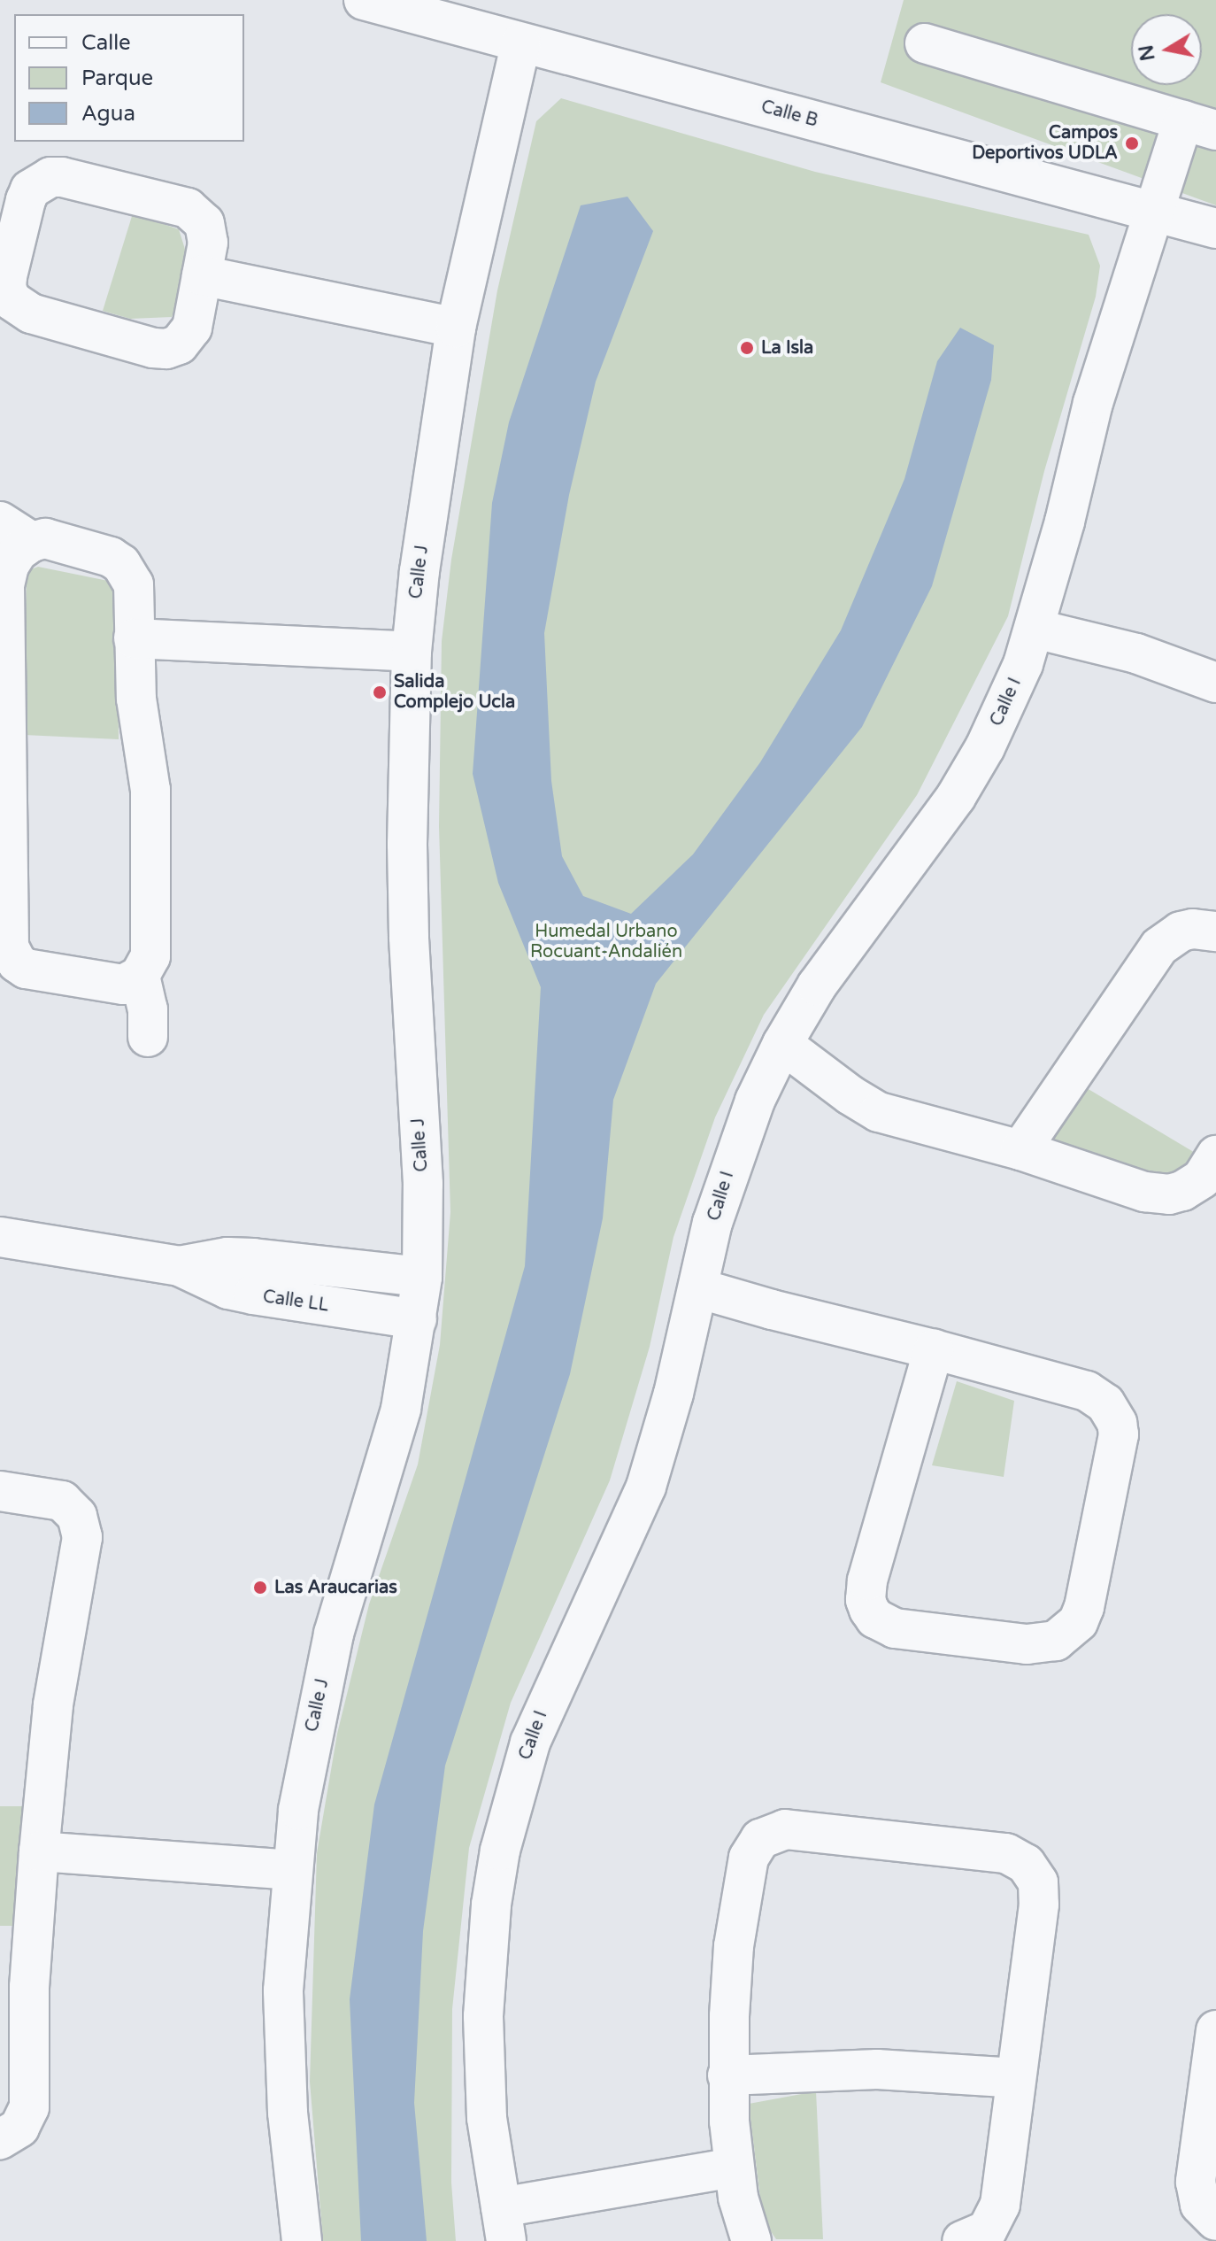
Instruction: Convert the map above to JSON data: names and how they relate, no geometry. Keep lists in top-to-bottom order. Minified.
{"streets":{"street":["Calle B","Calle J","Calle I","Calle LL"]},"crossings":[["Calle B","Calle J"],["Calle B","Calle I"],["Calle J","Calle LL"]],"parks":["Humedal Urbano Rocuant-Andalién"],"places":["Campos Deportivos UDLA","La Isla","Salida Complejo Ucla","Las Araucarias"],"legend":["Calle","Parque","Agua"],"north":"left"}
